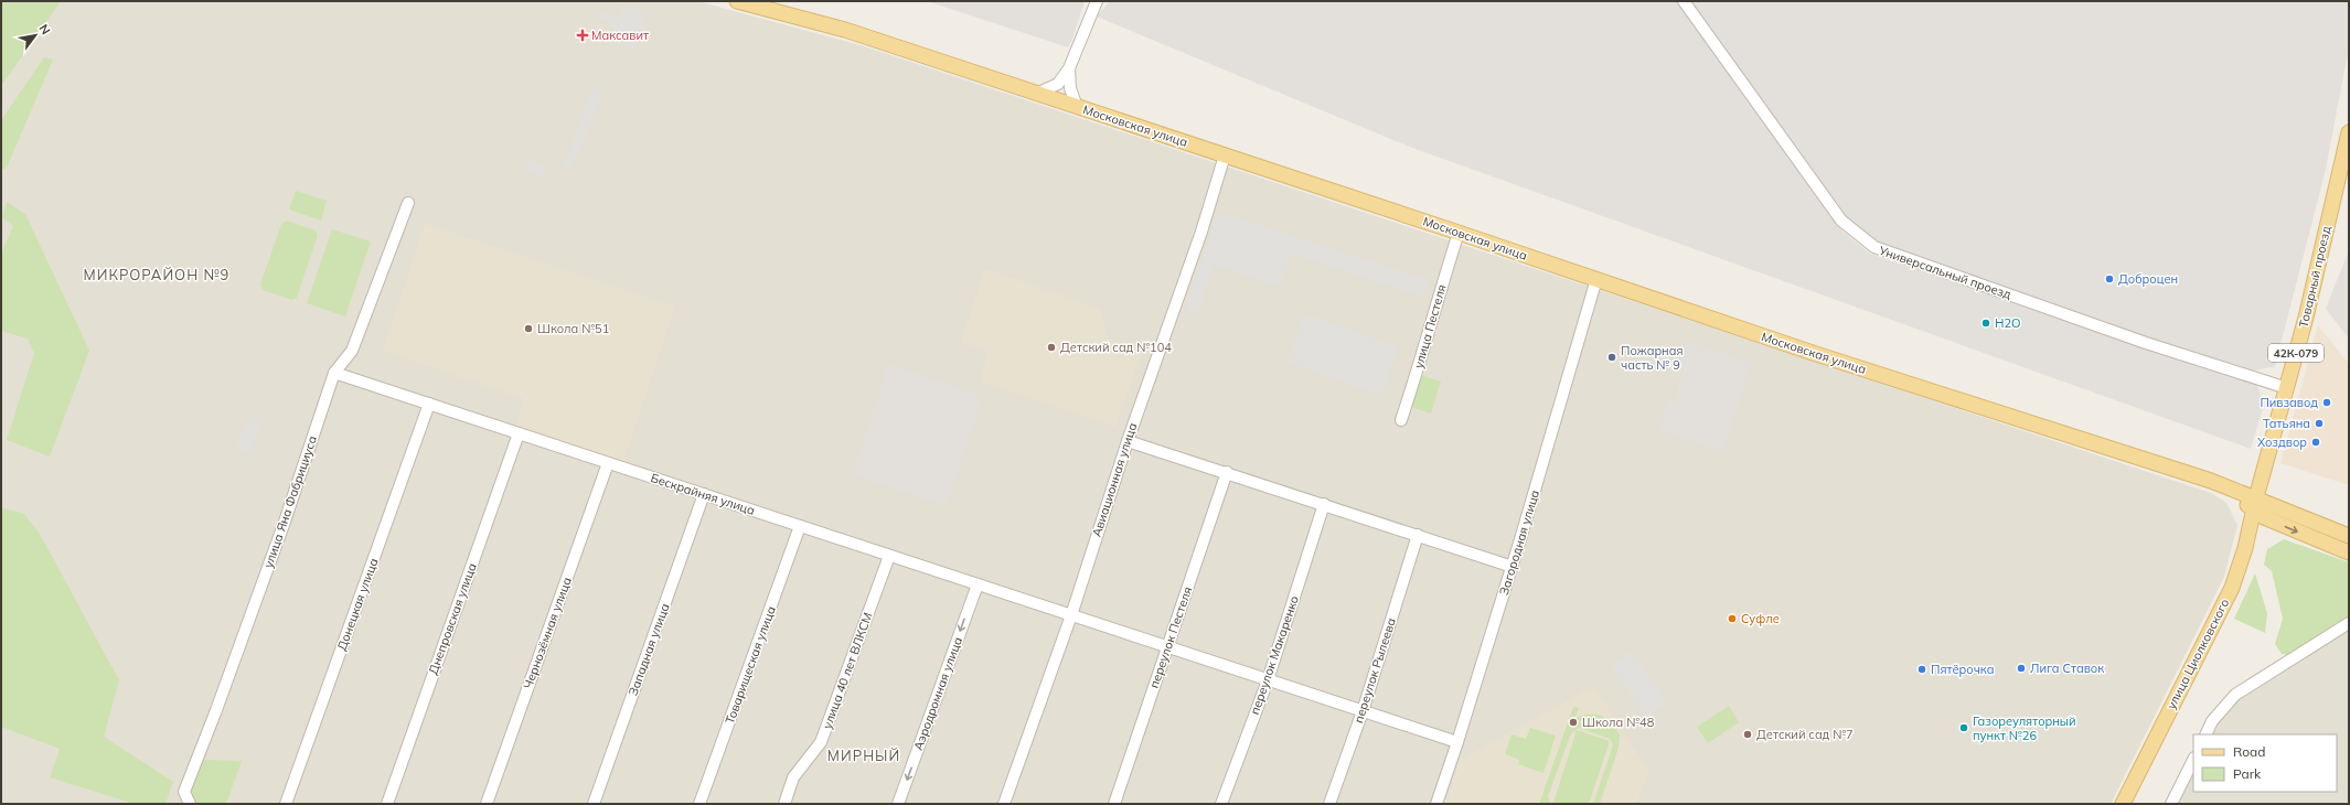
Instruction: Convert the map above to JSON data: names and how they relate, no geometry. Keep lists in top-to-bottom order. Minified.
{"streets":{"main road":["Московская улица","Товарный проезд","42К-079","улица Циолковского"],"street":["Универсальный проезд","улица Пестеля","Авиационная улица","Бескрайняя улица","улица Яна Фабрициуса","Загородная улица","Донецкая улица","Днепровская улица","Чернозёмная улица","переулок Пестеля","Западная улица","переулок Макаренко","Товарищеская улица","улица 40 лет ВЛКСМ","переулок Рылеева","Аэродромная улица"]},"crossings":[["Московская улица","Товарный проезд"],["Московская улица","улица Пестеля"],["Московская улица","Авиационная улица"],["Московская улица","Загородная улица"],["Московская улица","улица Циолковского"],["Универсальный проезд","Товарный проезд"],["Товарный проезд","улица Циолковского"],["Авиационная улица","Бескрайняя улица"],["Бескрайняя улица","улица Яна Фабрициуса"],["Бескрайняя улица","Загородная улица"],["Бескрайняя улица","Донецкая улица"],["Бескрайняя улица","Днепровская улица"],["Бескрайняя улица","Чернозёмная улица"],["Бескрайняя улица","переулок Пестеля"],["Бескрайняя улица","Западная улица"],["Бескрайняя улица","переулок Макаренко"],["Бескрайняя улица","Товарищеская улица"],["Бескрайняя улица","улица 40 лет ВЛКСМ"],["Бескрайняя улица","переулок Рылеева"],["Бескрайняя улица","Аэродромная улица"]],"one_way":["Аэродромная улица"],"districts":["МИКРОРАЙОН №9","МИРНЫЙ"],"places":{"health":["Максавит"],"other":["Доброцен","Н2О","Школа №51","Детский сад №104","Пожарная часть № 9","Пивзавод","Татьяна","Хоздвор","Суфле","Лига Ставок","Пятёрочка","Школа №48","Газореуляторный пункт №26","Детский сад №7"]},"legend":["Road","Park"],"north":"top right"}
